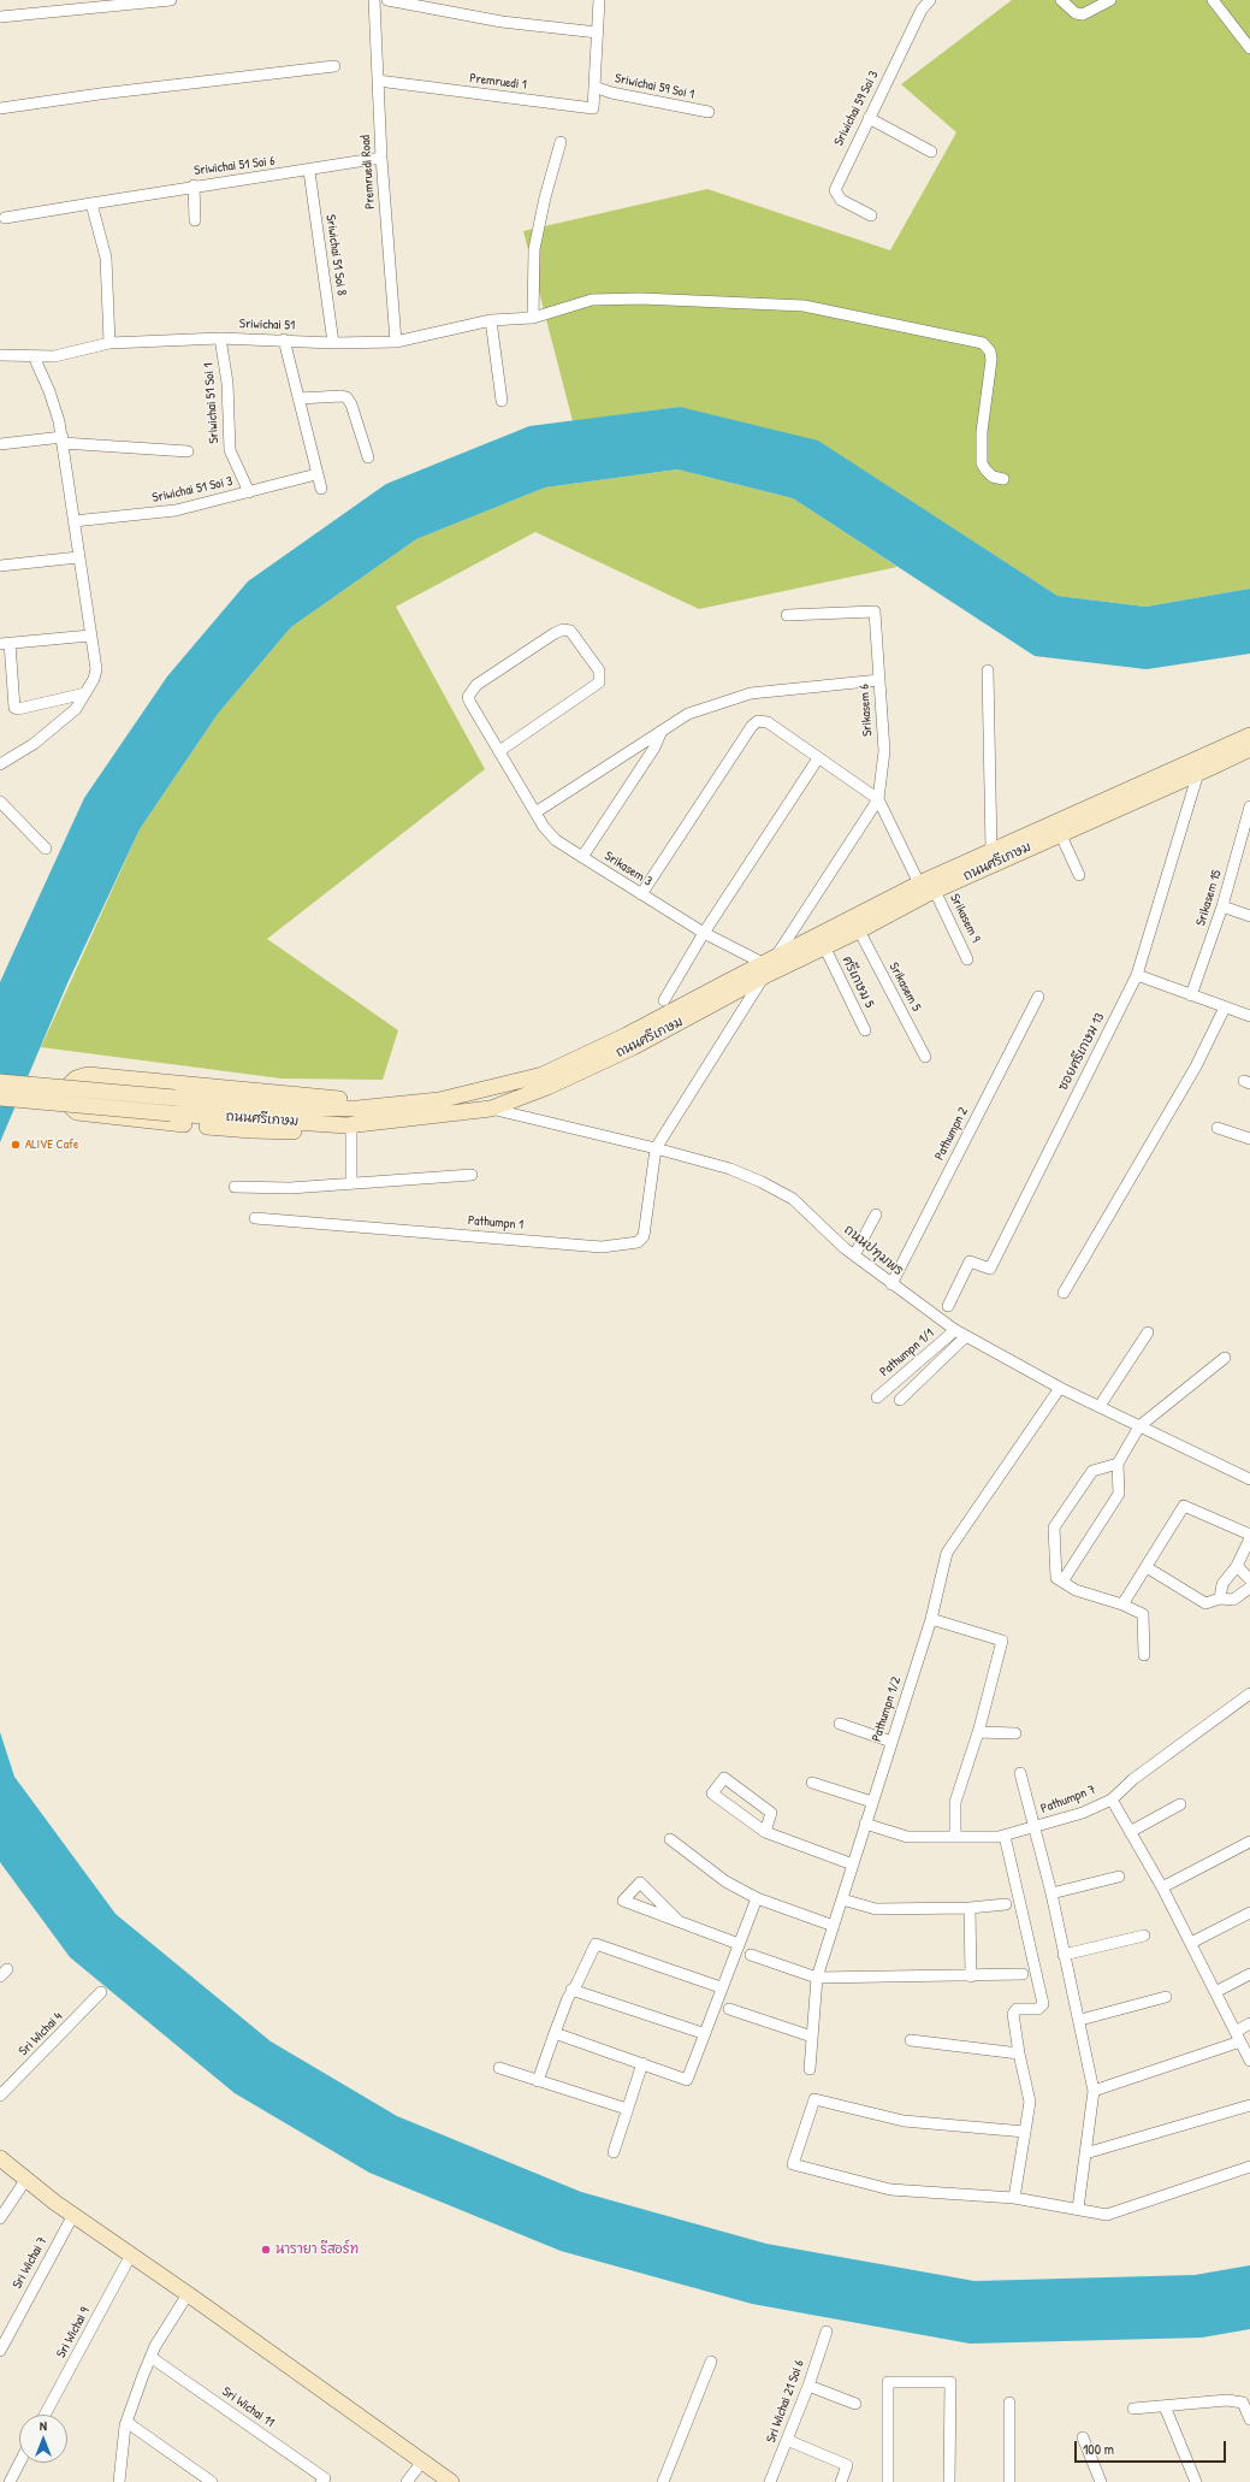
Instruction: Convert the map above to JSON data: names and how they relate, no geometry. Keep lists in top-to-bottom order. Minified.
{"streets":{"main road":["ถนนศรีเกษม"],"street":["Premruedi 1","Sriwichai 59 Soi 1","Sriwichai 59 Soi 3","Sriwichai 51 Soi 6","Premruedi Road","Sriwichai 51 Soi 8","Sriwichai 51","Sriwichai 51 Soi 1","Sriwichai 51 Soi 3","Srikasem 6","Srikasem 3","Srikasem 15","Srikasem 9","ศรีเกษม 5","Srikasem 5","ซอยศรีเกษม 13","Pathumpn 2","Pathumpn 1","ถนนปทุมพร","Pathumpn 1/1","Pathumpn 1/2","Pathumpn 7","Sri Wichai 4","Sri Wichai 7","Sri Wichai 9","Sri Wichai 21 Soi 6","Sri Wichai 11"]},"crossings":[["Premruedi 1","Sriwichai 59 Soi 1"],["Premruedi 1","Premruedi Road"],["Sriwichai 51 Soi 6","Premruedi Road"],["Sriwichai 51 Soi 6","Sriwichai 51 Soi 8"],["Premruedi Road","Sriwichai 51"],["Sriwichai 51 Soi 8","Sriwichai 51"],["Sriwichai 51","Sriwichai 51 Soi 1"],["Sriwichai 51 Soi 1","Sriwichai 51 Soi 3"],["ถนนศรีเกษม","Srikasem 3"],["ถนนศรีเกษม","Srikasem 9"],["ถนนศรีเกษม","ศรีเกษม 5"],["ถนนศรีเกษม","Srikasem 5"],["ถนนศรีเกษม","ซอยศรีเกษม 13"],["ถนนศรีเกษม","ถนนปทุมพร"],["Pathumpn 2","ถนนปทุมพร"],["Pathumpn 1","ถนนปทุมพร"],["ถนนปทุมพร","Pathumpn 1/1"],["ถนนปทุมพร","Pathumpn 1/2"],["Pathumpn 1/2","Pathumpn 7"]],"places":["ALIVE Cafe","นารายา รีสอร์ท"],"scale_bar":"100 m","north":"top"}
